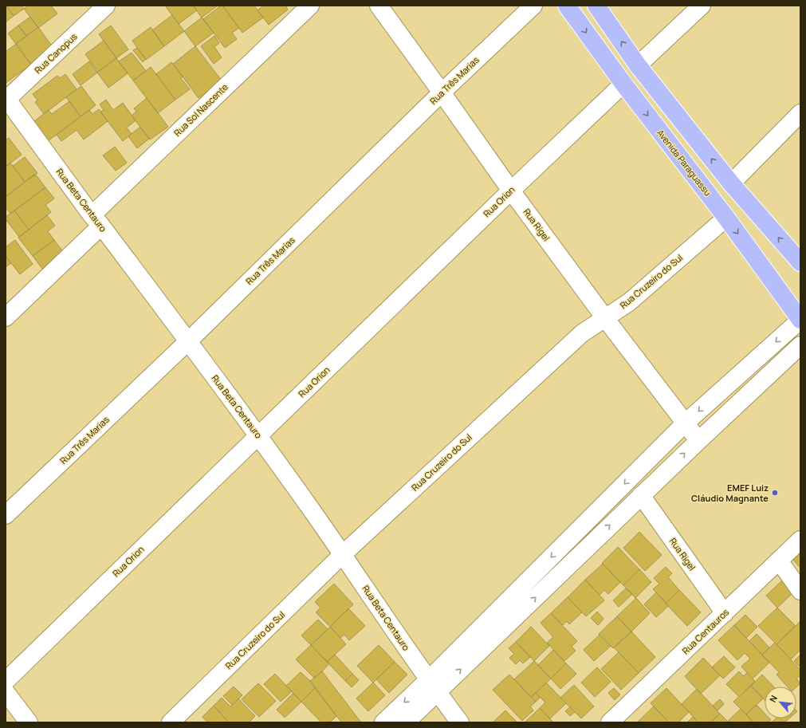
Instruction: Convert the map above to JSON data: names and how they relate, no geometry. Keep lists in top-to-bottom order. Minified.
{"streets":{"main road":["Avenida Paraguassu"],"street":["Rua Canopus","Rua Três Marias","Rua Sol Nascente","Rua Beta Centauro","Rua Orion","Rua Rigel","Rua Cruzeiro do Sul","Rua Centauros"]},"crossings":[["Rua Canopus","Rua Beta Centauro"],["Rua Três Marias","Rua Beta Centauro"],["Rua Três Marias","Rua Rigel"],["Rua Sol Nascente","Rua Beta Centauro"],["Avenida Paraguassu","Rua Orion"],["Avenida Paraguassu","Rua Cruzeiro do Sul"],["Rua Beta Centauro","Rua Orion"],["Rua Beta Centauro","Rua Cruzeiro do Sul"],["Rua Orion","Rua Rigel"],["Rua Rigel","Rua Cruzeiro do Sul"],["Rua Rigel","Rua Centauros"]],"places":["EMEF Luiz Cláudio Magnante"],"north":"top left"}
